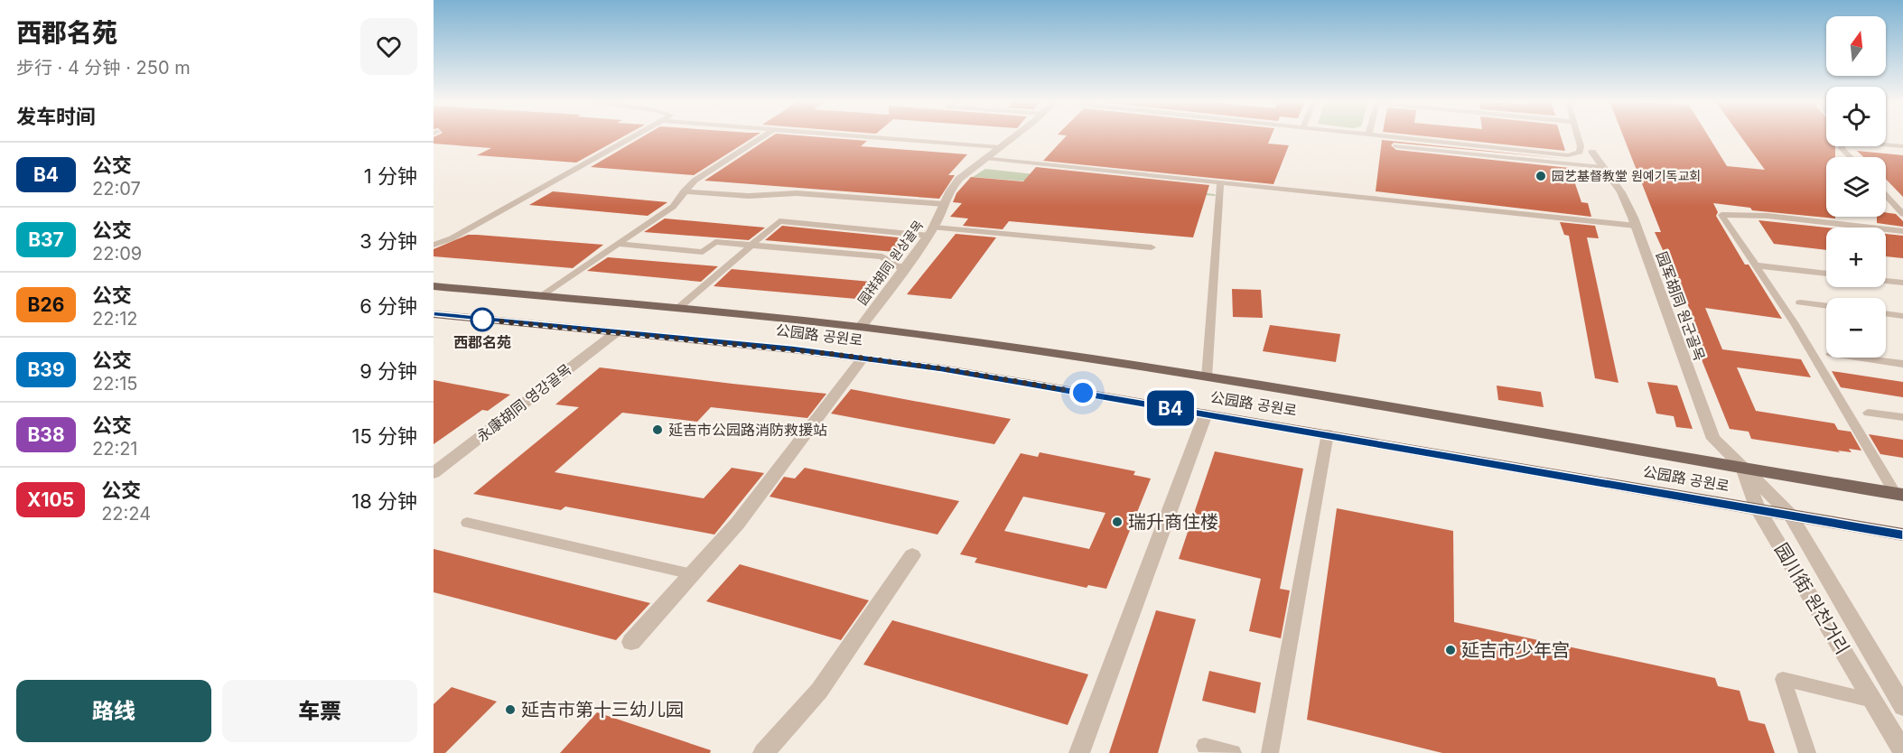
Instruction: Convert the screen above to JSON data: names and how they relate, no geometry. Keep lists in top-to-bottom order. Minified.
{"streets":{"main road":["公园路 공원로"],"street":["园祥胡同 원상골목","园军胡同 원군골목","永康胡同 영강골목","园川街 원천거리"]},"crossings":[["园祥胡同 원상골목","公园路 공원로"],["园军胡同 원군골목","公园路 공원로"],["园军胡同 원군골목","园川街 원천거리"],["公园路 공원로","永康胡同 영강골목"],["公园路 공원로","园川街 원천거리"]],"places":["园艺基督教堂 원예기독교회","西郡名苑","延吉市公园路消防救援站","瑞升商住楼","延吉市少年宫","延吉市第十三幼儿园"],"lines":["bus line B4"],"north":"top","page":{"heading":[["西郡名苑","步行 · 4 分钟 · 250 m"],"发车时间"],"on_map":"B4","map_buttons":["+","−"],"list":[{"mark":"B4","name":"公交","note":"22:07","value":"1 分钟"},{"mark":"B37","name":"公交","note":"22:09","value":"3 分钟"},{"mark":"B26","name":"公交","note":"22:12","value":"6 分钟"},{"mark":"B39","name":"公交","note":"22:15","value":"9 分钟"},{"mark":"B38","name":"公交","note":"22:21","value":"15 分钟"},{"mark":"X105","name":"公交","note":"22:24","value":"18 分钟"}],"buttons":["路线","车票"]}}
